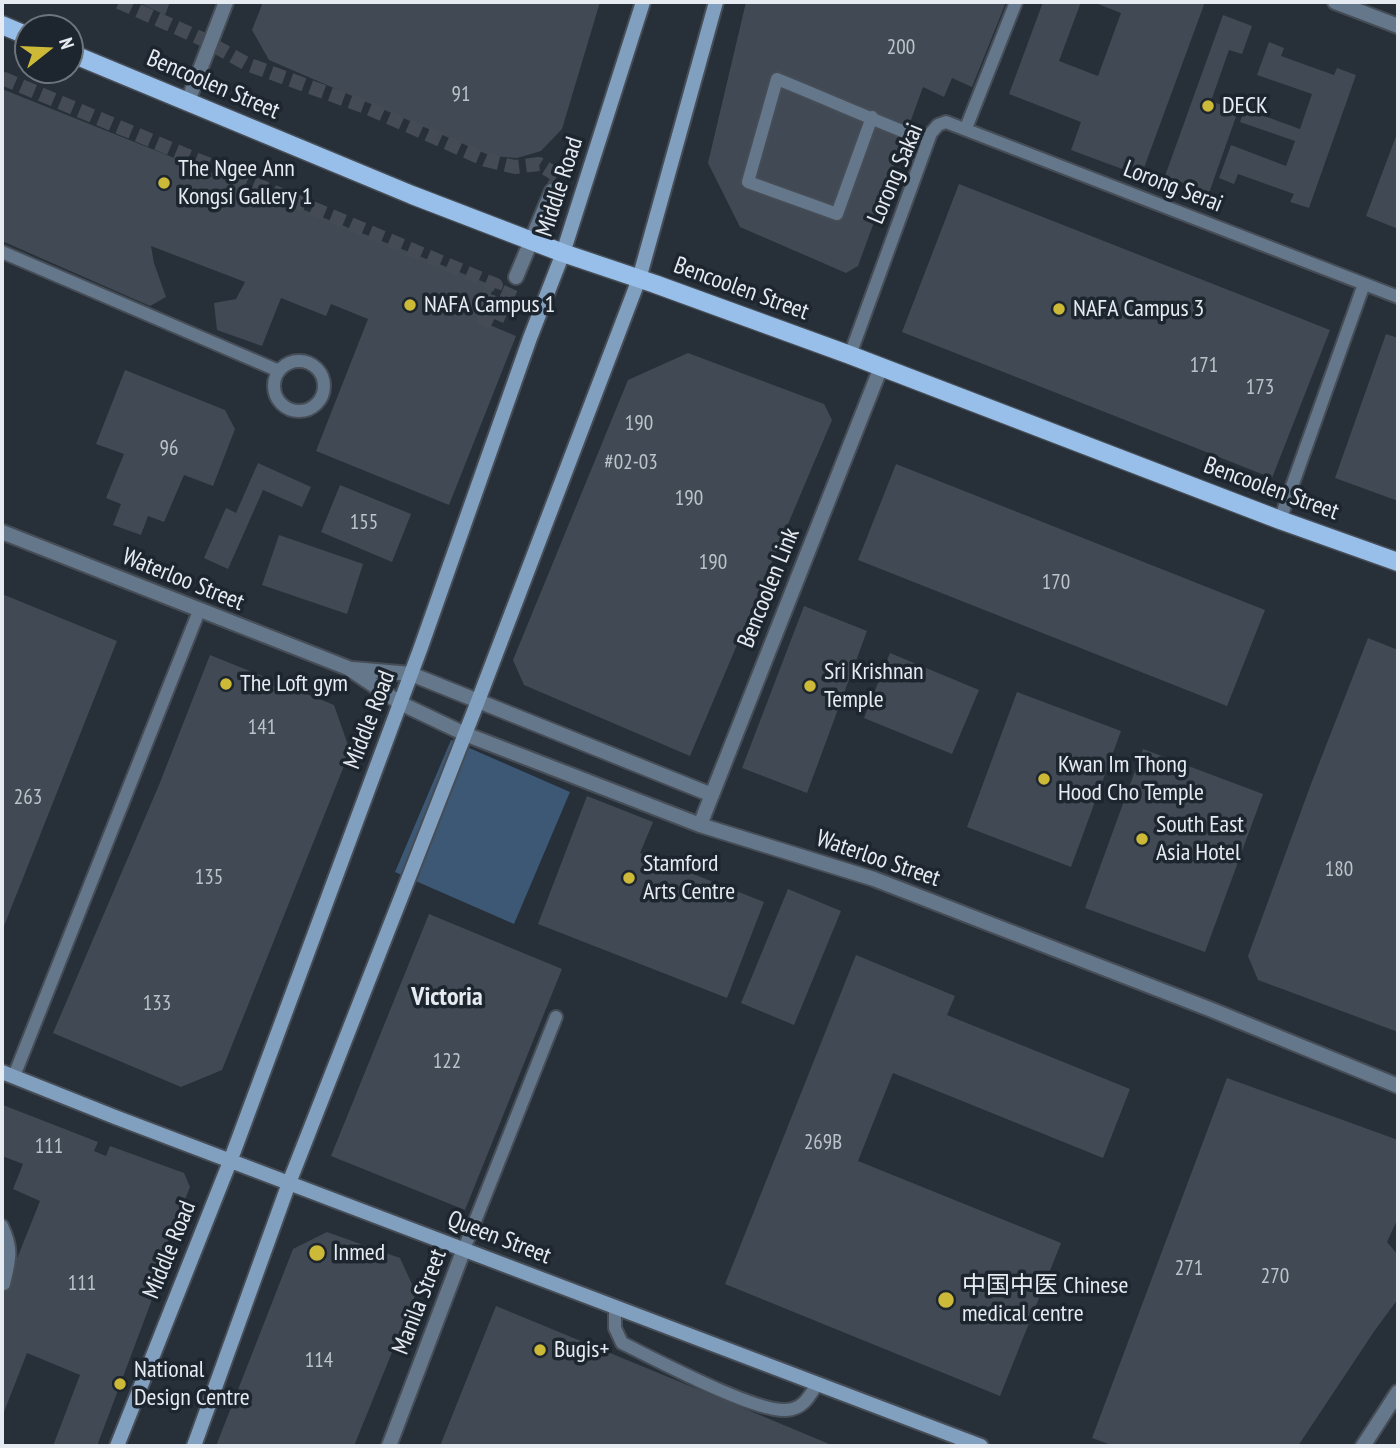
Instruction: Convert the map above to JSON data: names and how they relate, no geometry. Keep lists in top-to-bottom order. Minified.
{"streets":{"main road":["Bencoolen Street","Middle Road","Queen Street"],"street":["Waterloo Street","Bencoolen Link","Manila Street"],"lane":["Lorong Sakai","Lorong Serai"]},"crossings":[["Bencoolen Street","Lorong Sakai"],["Bencoolen Street","Middle Road"],["Bencoolen Street","Bencoolen Link"],["Lorong Sakai","Lorong Serai"],["Middle Road","Waterloo Street"],["Middle Road","Queen Street"],["Waterloo Street","Bencoolen Link"],["Queen Street","Manila Street"]],"districts":["Victoria"],"places":["DECK","The Ngee Ann Kongsi Gallery 1","NAFA Campus 1","NAFA Campus 3","The Loft gym","Sri Krishnan Temple","Kwan Im Thong Hood Cho Temple","South East Asia Hotel","Stamford Arts Centre","Inmed","中国中医 Chinese medical centre","Bugis+","National Design Centre"],"house_numbers":["200","91","171","173","190","96","#02-03","190","155","190","170","141","263","180","135","133","122","269B","111","271","270","111","114"],"north":"right"}
